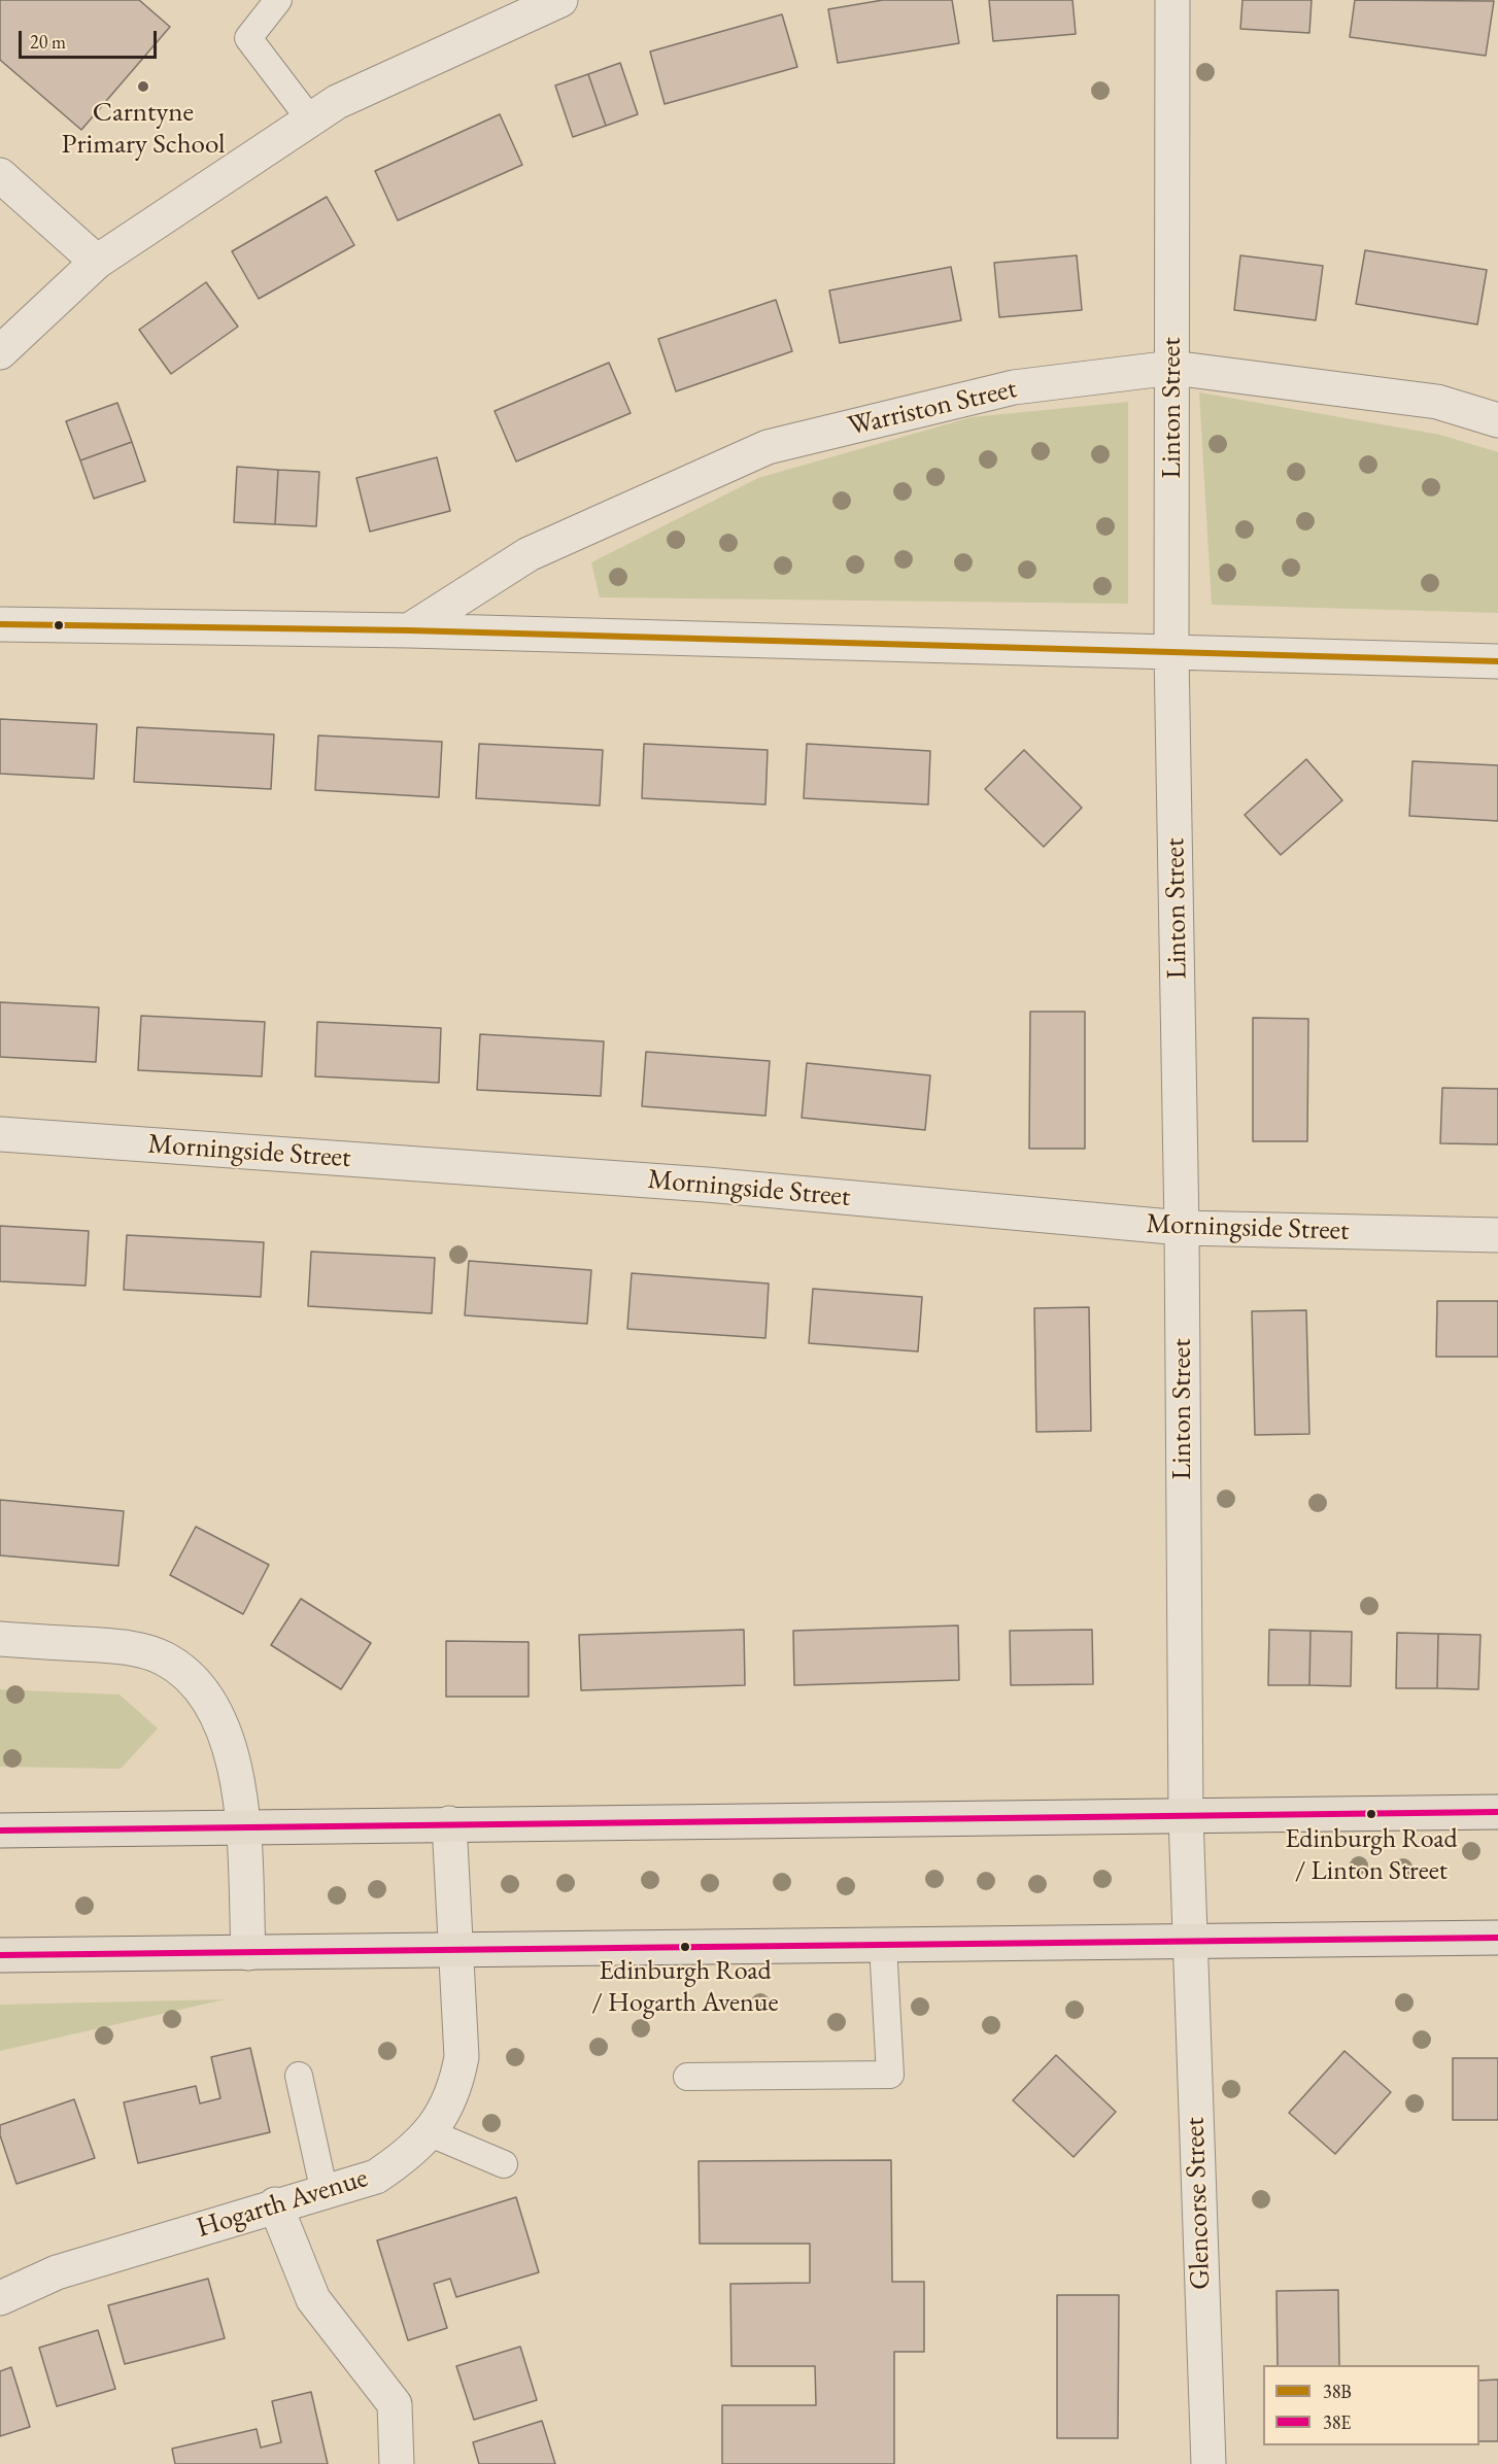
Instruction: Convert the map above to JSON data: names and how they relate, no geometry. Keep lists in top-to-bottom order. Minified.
{"streets":{"street":["Warriston Street","Linton Street","Morningside Street","Hogarth Avenue","Glencorse Street"]},"crossings":[["Warriston Street","Linton Street"],["Linton Street","Morningside Street"],["Linton Street","Glencorse Street"]],"places":["Carntyne Primary School","Edinburgh Road / Linton Street","Edinburgh Road / Hogarth Avenue"],"lines":["transit line 38B","transit line 38E"],"legend":["38B","38E"],"scale_bar":"20 m"}
